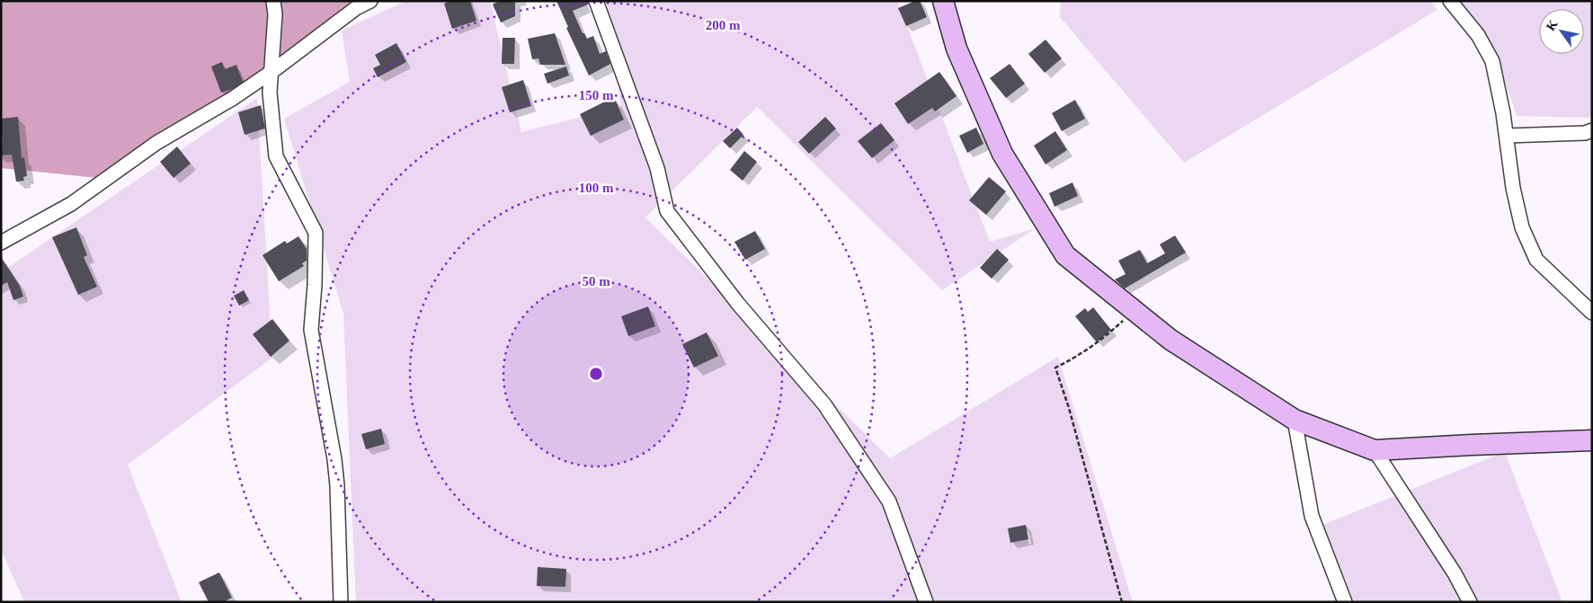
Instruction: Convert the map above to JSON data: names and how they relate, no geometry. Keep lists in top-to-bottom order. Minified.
{"north":"top left","rings":["200 m","150 m","100 m","50 m"]}
